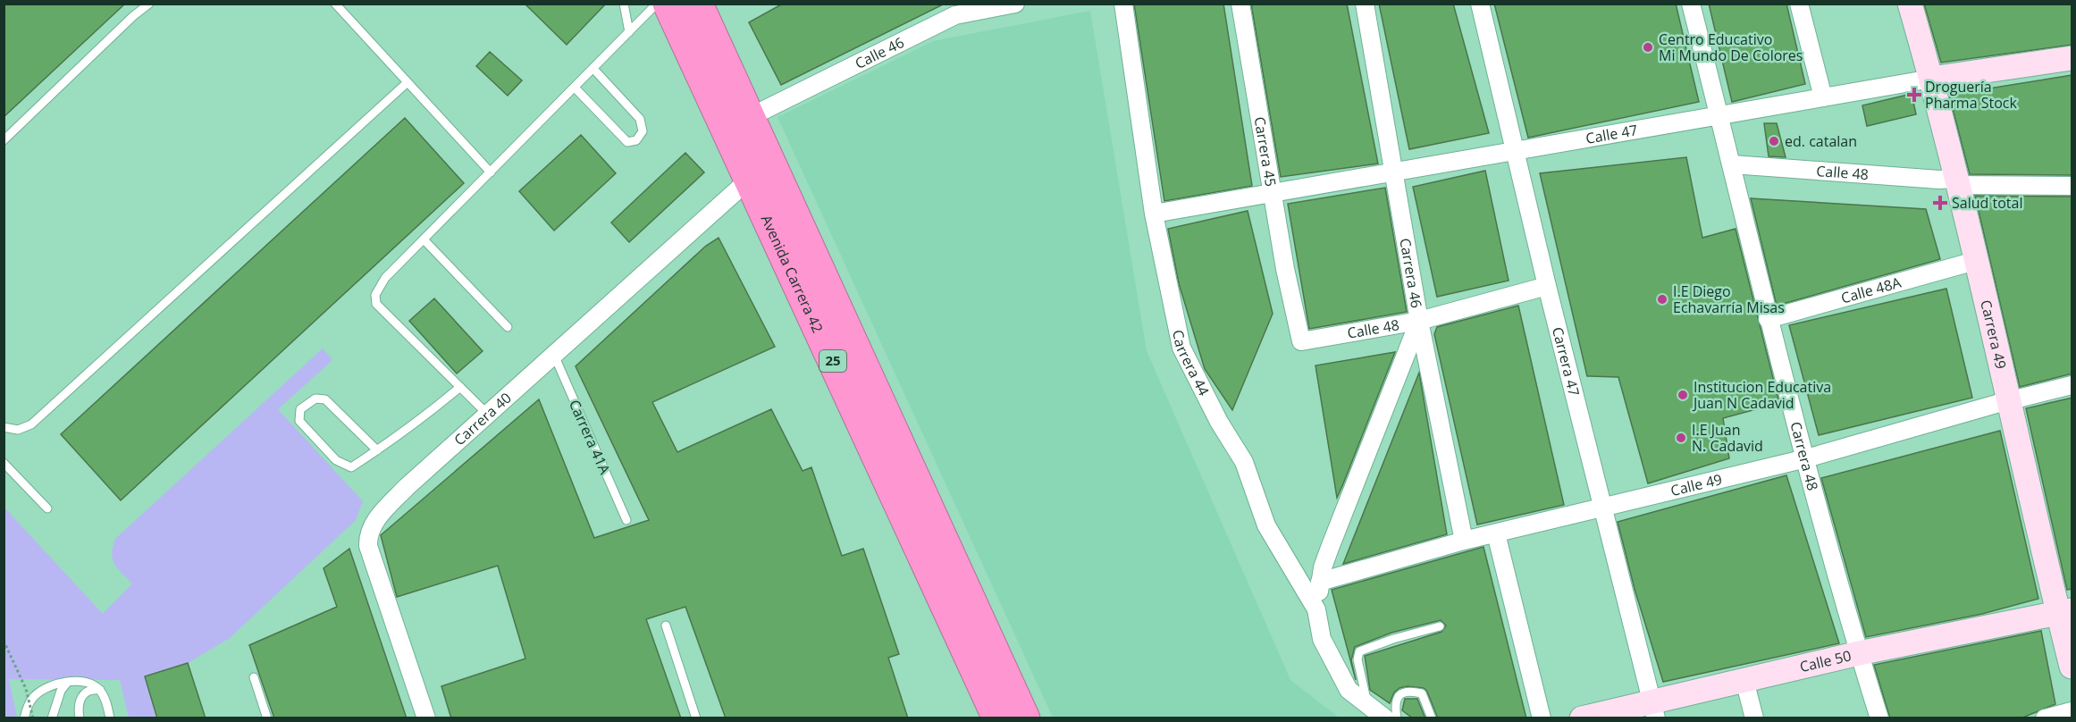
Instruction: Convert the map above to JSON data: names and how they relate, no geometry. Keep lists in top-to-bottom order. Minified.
{"streets":{"highway":["Avenida Carrera 42","25"],"main road":["Calle 47","Carrera 49","Calle 50"],"street":["Calle 46","Carrera 45","Calle 48","Carrera 46","Calle 48A","Carrera 47","Carrera 44","Carrera 40","Carrera 48","Calle 49"],"lane":["Carrera 41A"]},"crossings":[["Calle 46","Avenida Carrera 42"],["Calle 47","Carrera 45"],["Calle 47","Carrera 46"],["Calle 47","Carrera 49"],["Calle 47","Carrera 47"],["Calle 47","Carrera 44"],["Calle 47","Carrera 48"],["Carrera 45","Calle 48"],["Calle 48","Carrera 46"],["Calle 48","Carrera 49"],["Calle 48","Carrera 47"],["Calle 48","Carrera 48"],["Carrera 46","Calle 49"],["Avenida Carrera 42","Carrera 40"],["Calle 48A","Carrera 49"],["Calle 48A","Carrera 48"],["Carrera 49","Calle 49"],["Carrera 49","Calle 50"],["Carrera 47","Calle 49"],["Carrera 47","Calle 50"],["Carrera 40","Carrera 41A"],["Carrera 48","Calle 49"],["Carrera 48","Calle 50"]],"places":{"other":["Centro Educativo Mi Mundo De Colores","ed. catalan","I.E Diego Echavarría Misas","Institucion Educativa Juan N Cadavid","I.E Juan N. Cadavid"],"health":["Droguería Pharma Stock","Salud total"]}}
